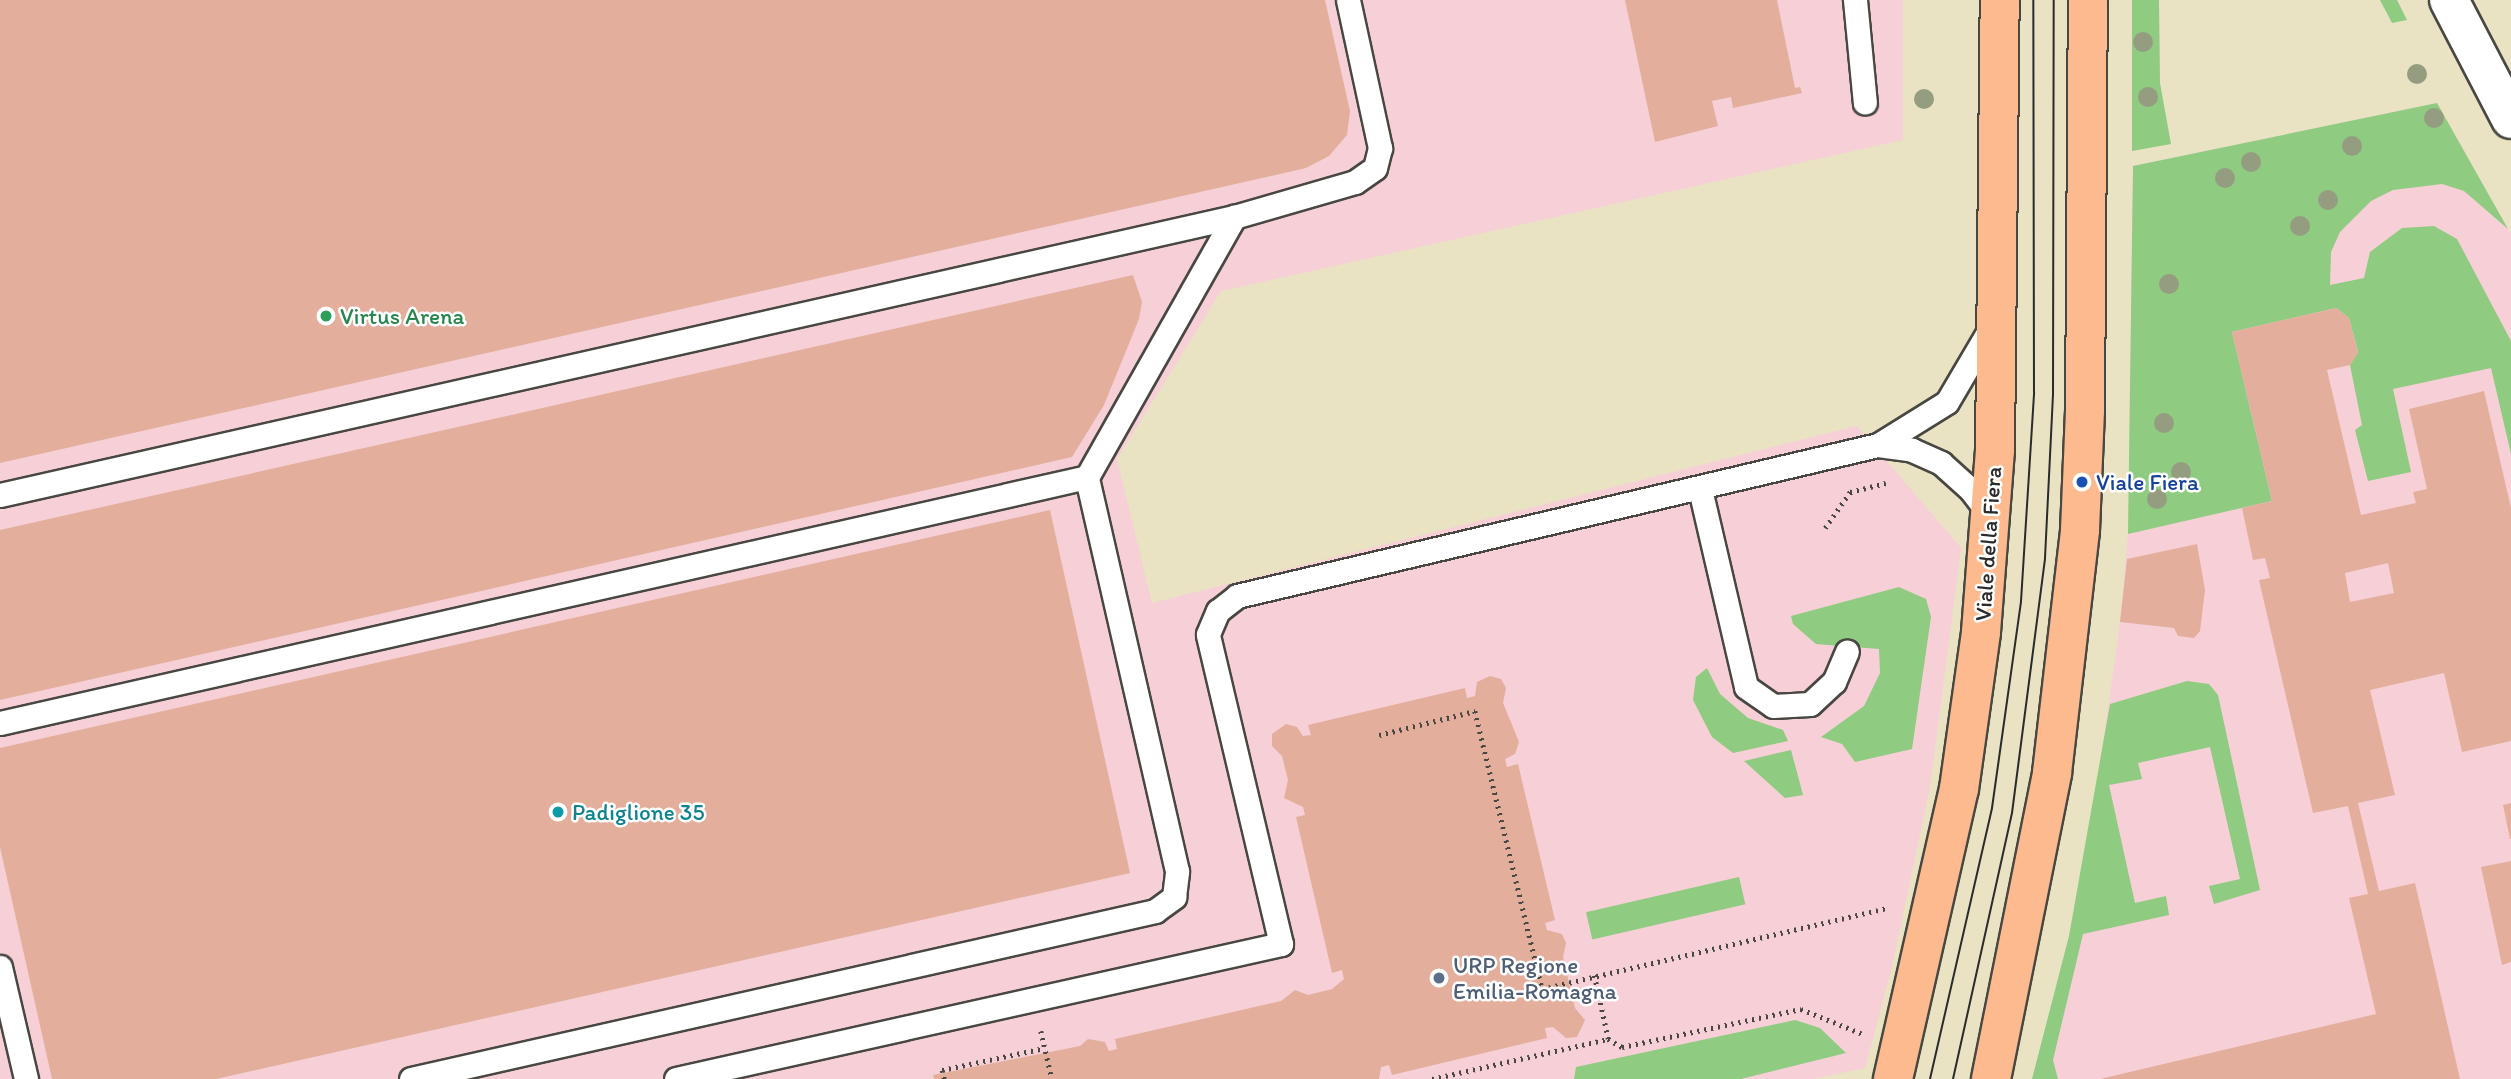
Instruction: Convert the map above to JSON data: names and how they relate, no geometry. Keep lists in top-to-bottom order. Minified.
{"streets":{"main road":["Viale della Fiera"]},"places":["Virtus Arena","Viale Fiera","Padiglione 35","URP Regione Emilia-Romagna"]}
